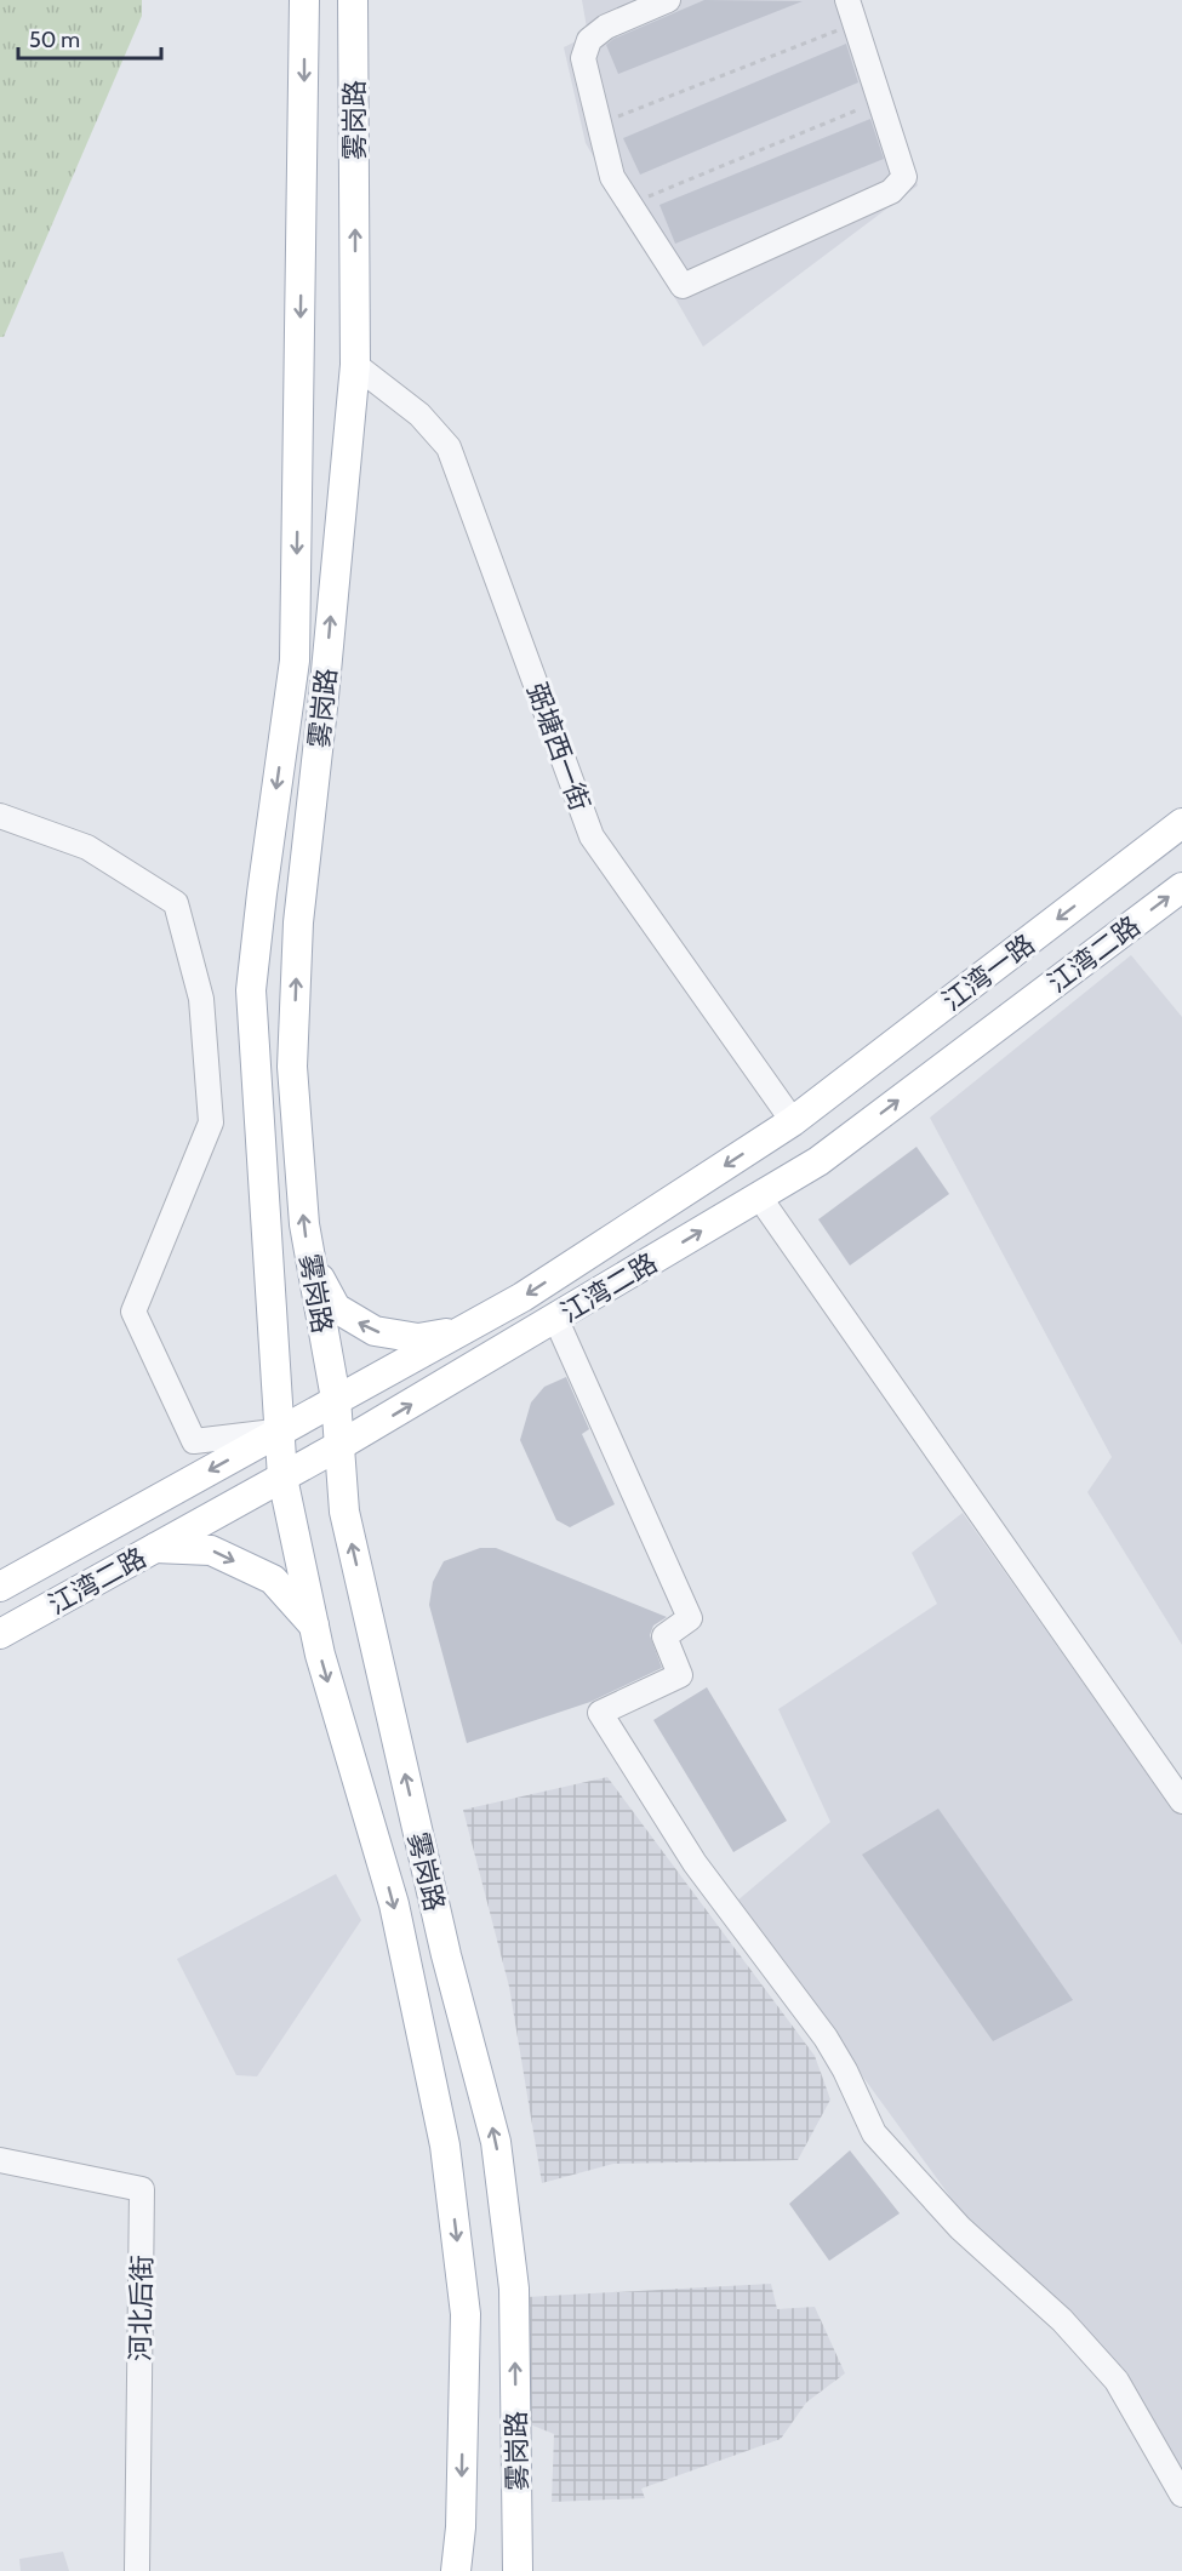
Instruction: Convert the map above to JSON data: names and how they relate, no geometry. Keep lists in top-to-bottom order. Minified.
{"streets":{"main road":["雾岗路","江湾二路","江湾一路"],"street":["弼塘西一街","河北后街"]},"crossings":[["雾岗路","弼塘西一街"],["雾岗路","江湾二路"],["弼塘西一街","江湾二路"],["弼塘西一街","江湾一路"],["江湾二路","江湾一路"]],"one_way":["江湾一路"],"scale_bar":"50 m"}
